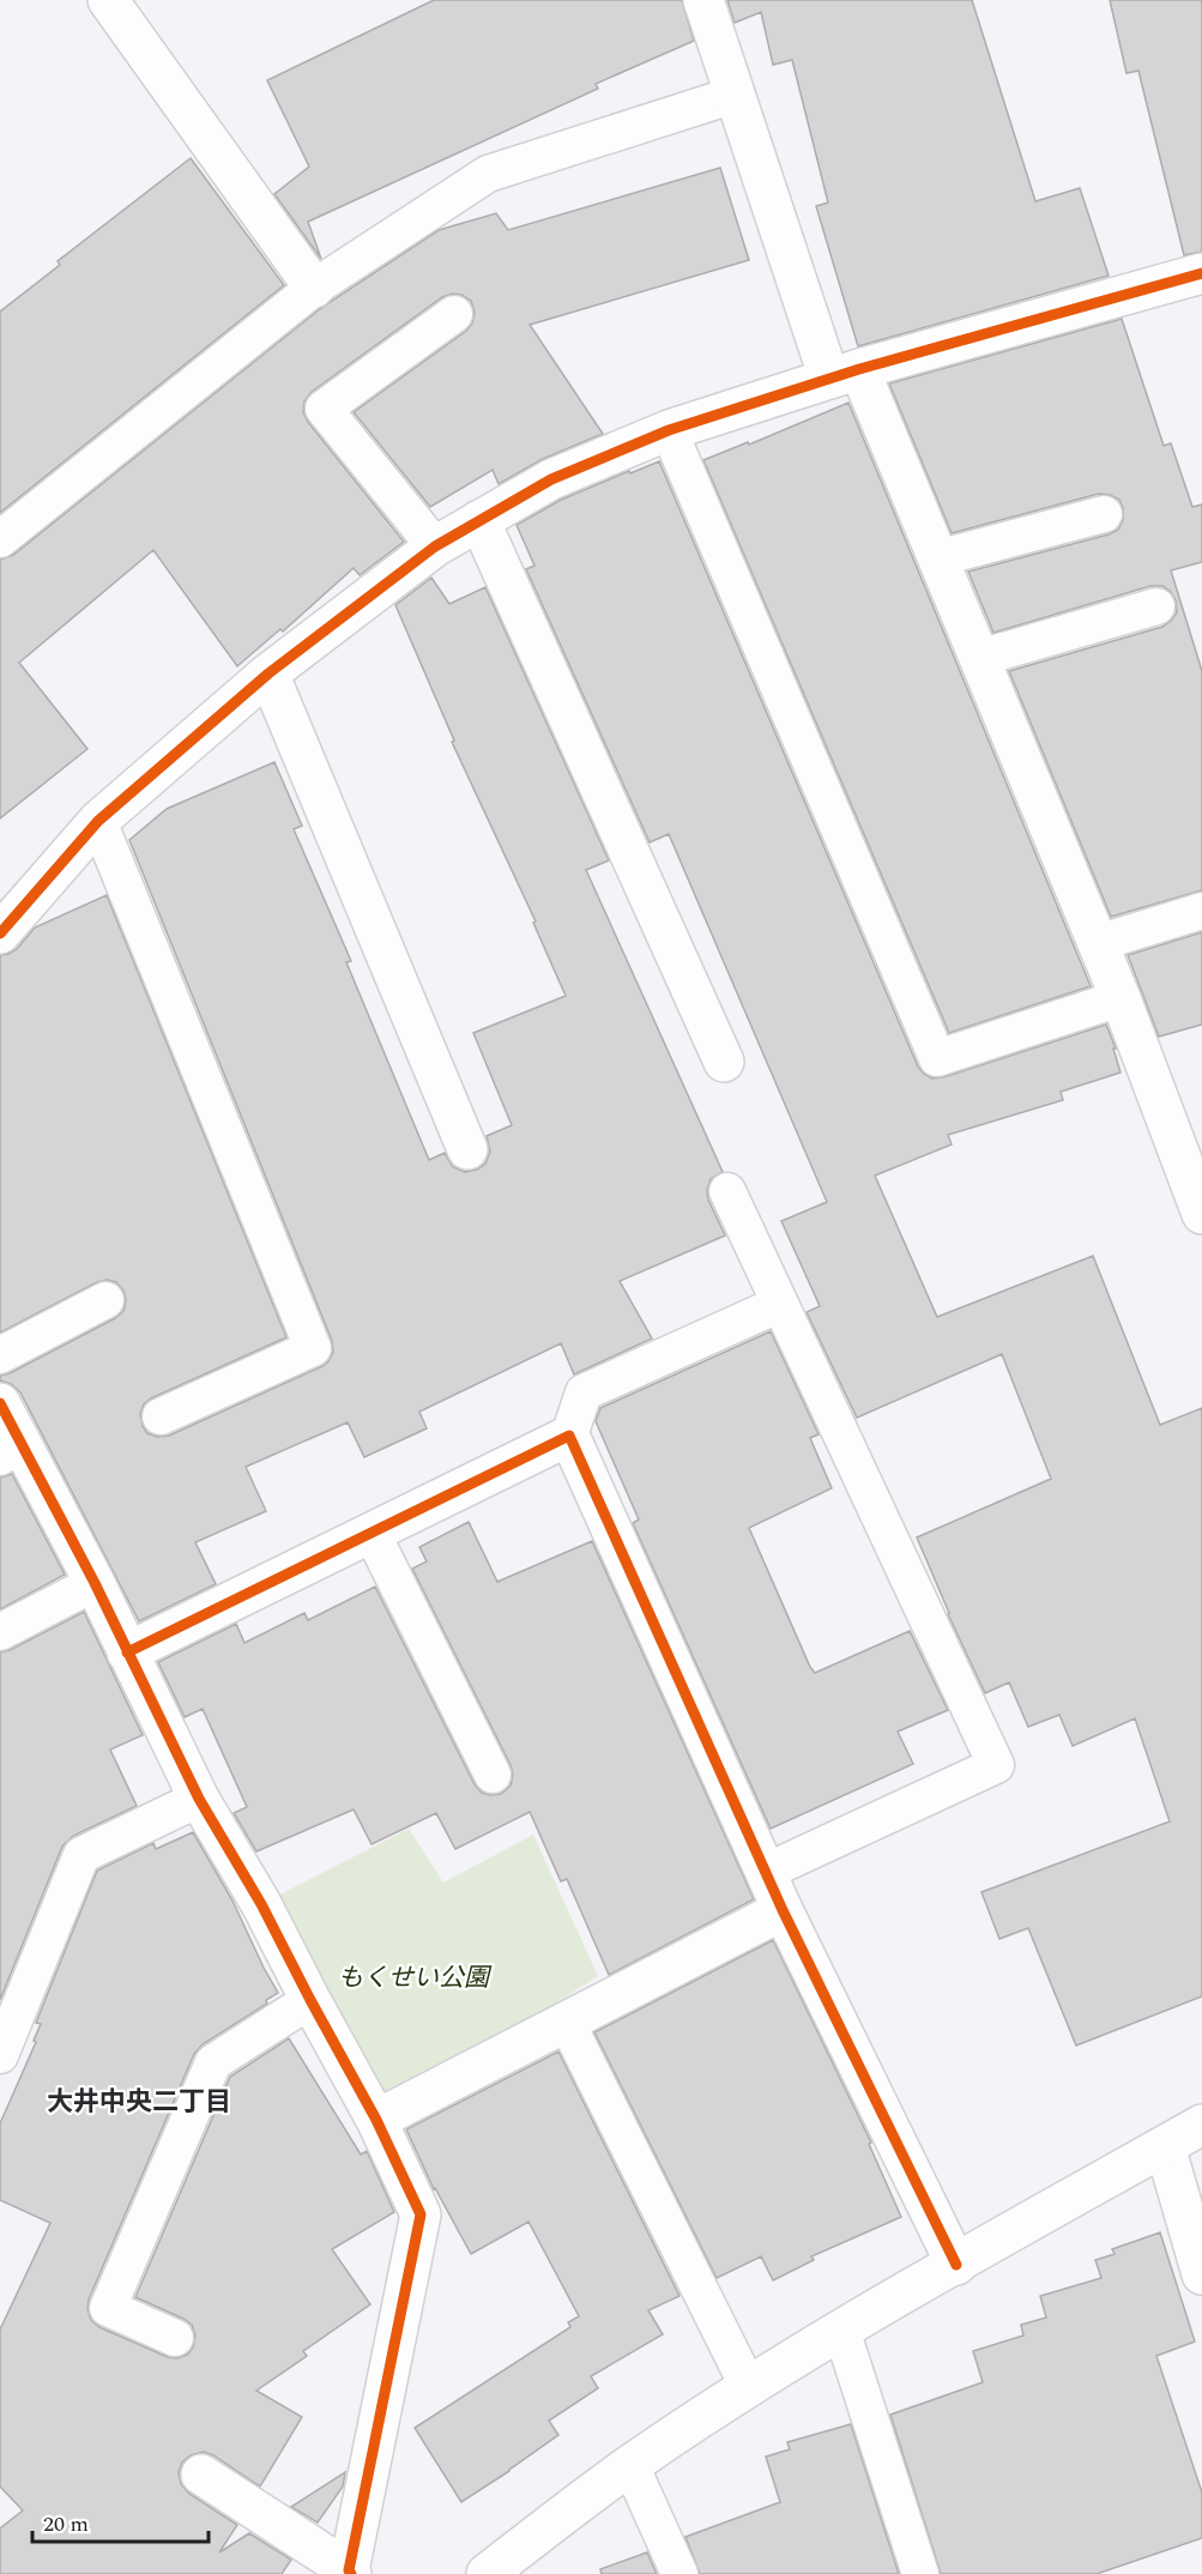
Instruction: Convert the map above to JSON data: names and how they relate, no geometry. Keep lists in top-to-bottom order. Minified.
{"districts":["大井中央二丁目"],"parks":["もくせい公園"],"scale_bar":"20 m"}
